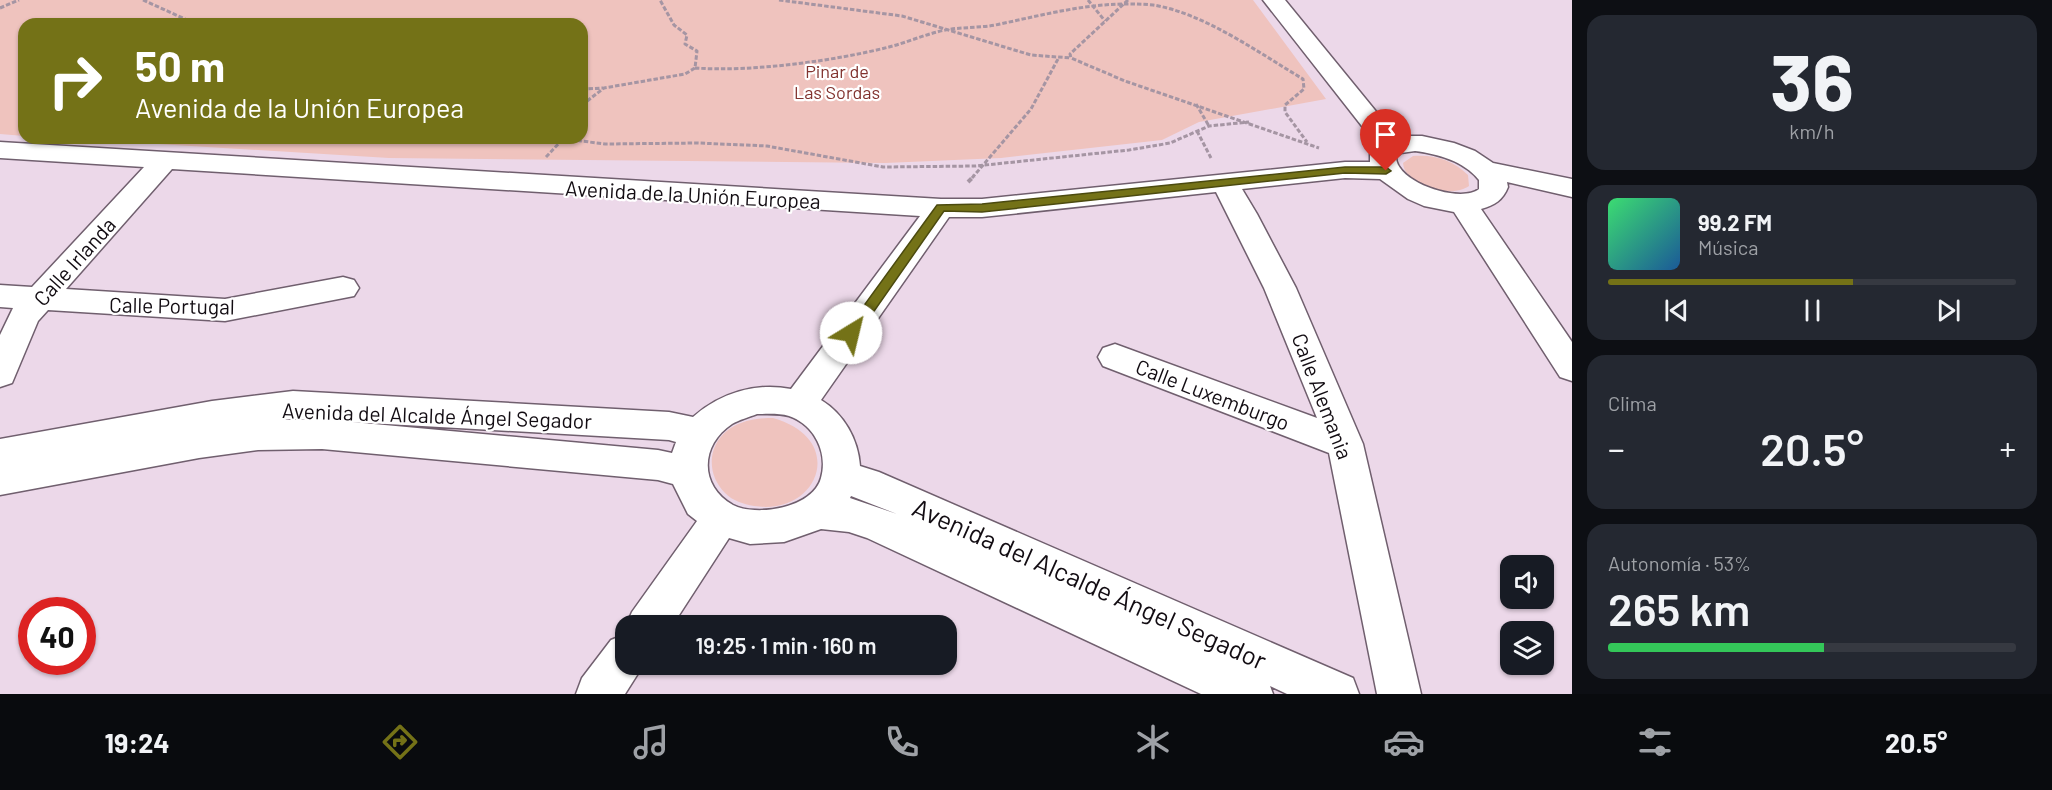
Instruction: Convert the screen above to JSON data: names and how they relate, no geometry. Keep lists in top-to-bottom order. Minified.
{"streets":{"street":["Avenida de la Unión Europea","Calle Irlanda","Calle Portugal","Calle Luxemburgo","Calle Alemania","Avenida del Alcalde Ángel Segador"]},"crossings":[["Avenida de la Unión Europea","Calle Irlanda"],["Avenida de la Unión Europea","Calle Alemania"],["Calle Irlanda","Calle Portugal"],["Calle Luxemburgo","Calle Alemania"]],"parks":["Pinar de Las Sordas"],"page":{"tile":[["36","km/h"],"Clima",["Autonomía · 53%","265 km"]],"turn":["50 m","Avenida de la Unión Europea"],"song":["99.2 FM","Música"],"heat":["−","20.5°","+"],"limit":"40","trip":"19:25 · 1 min · 160 m","tabs":["19:24","20.5°"]}}
